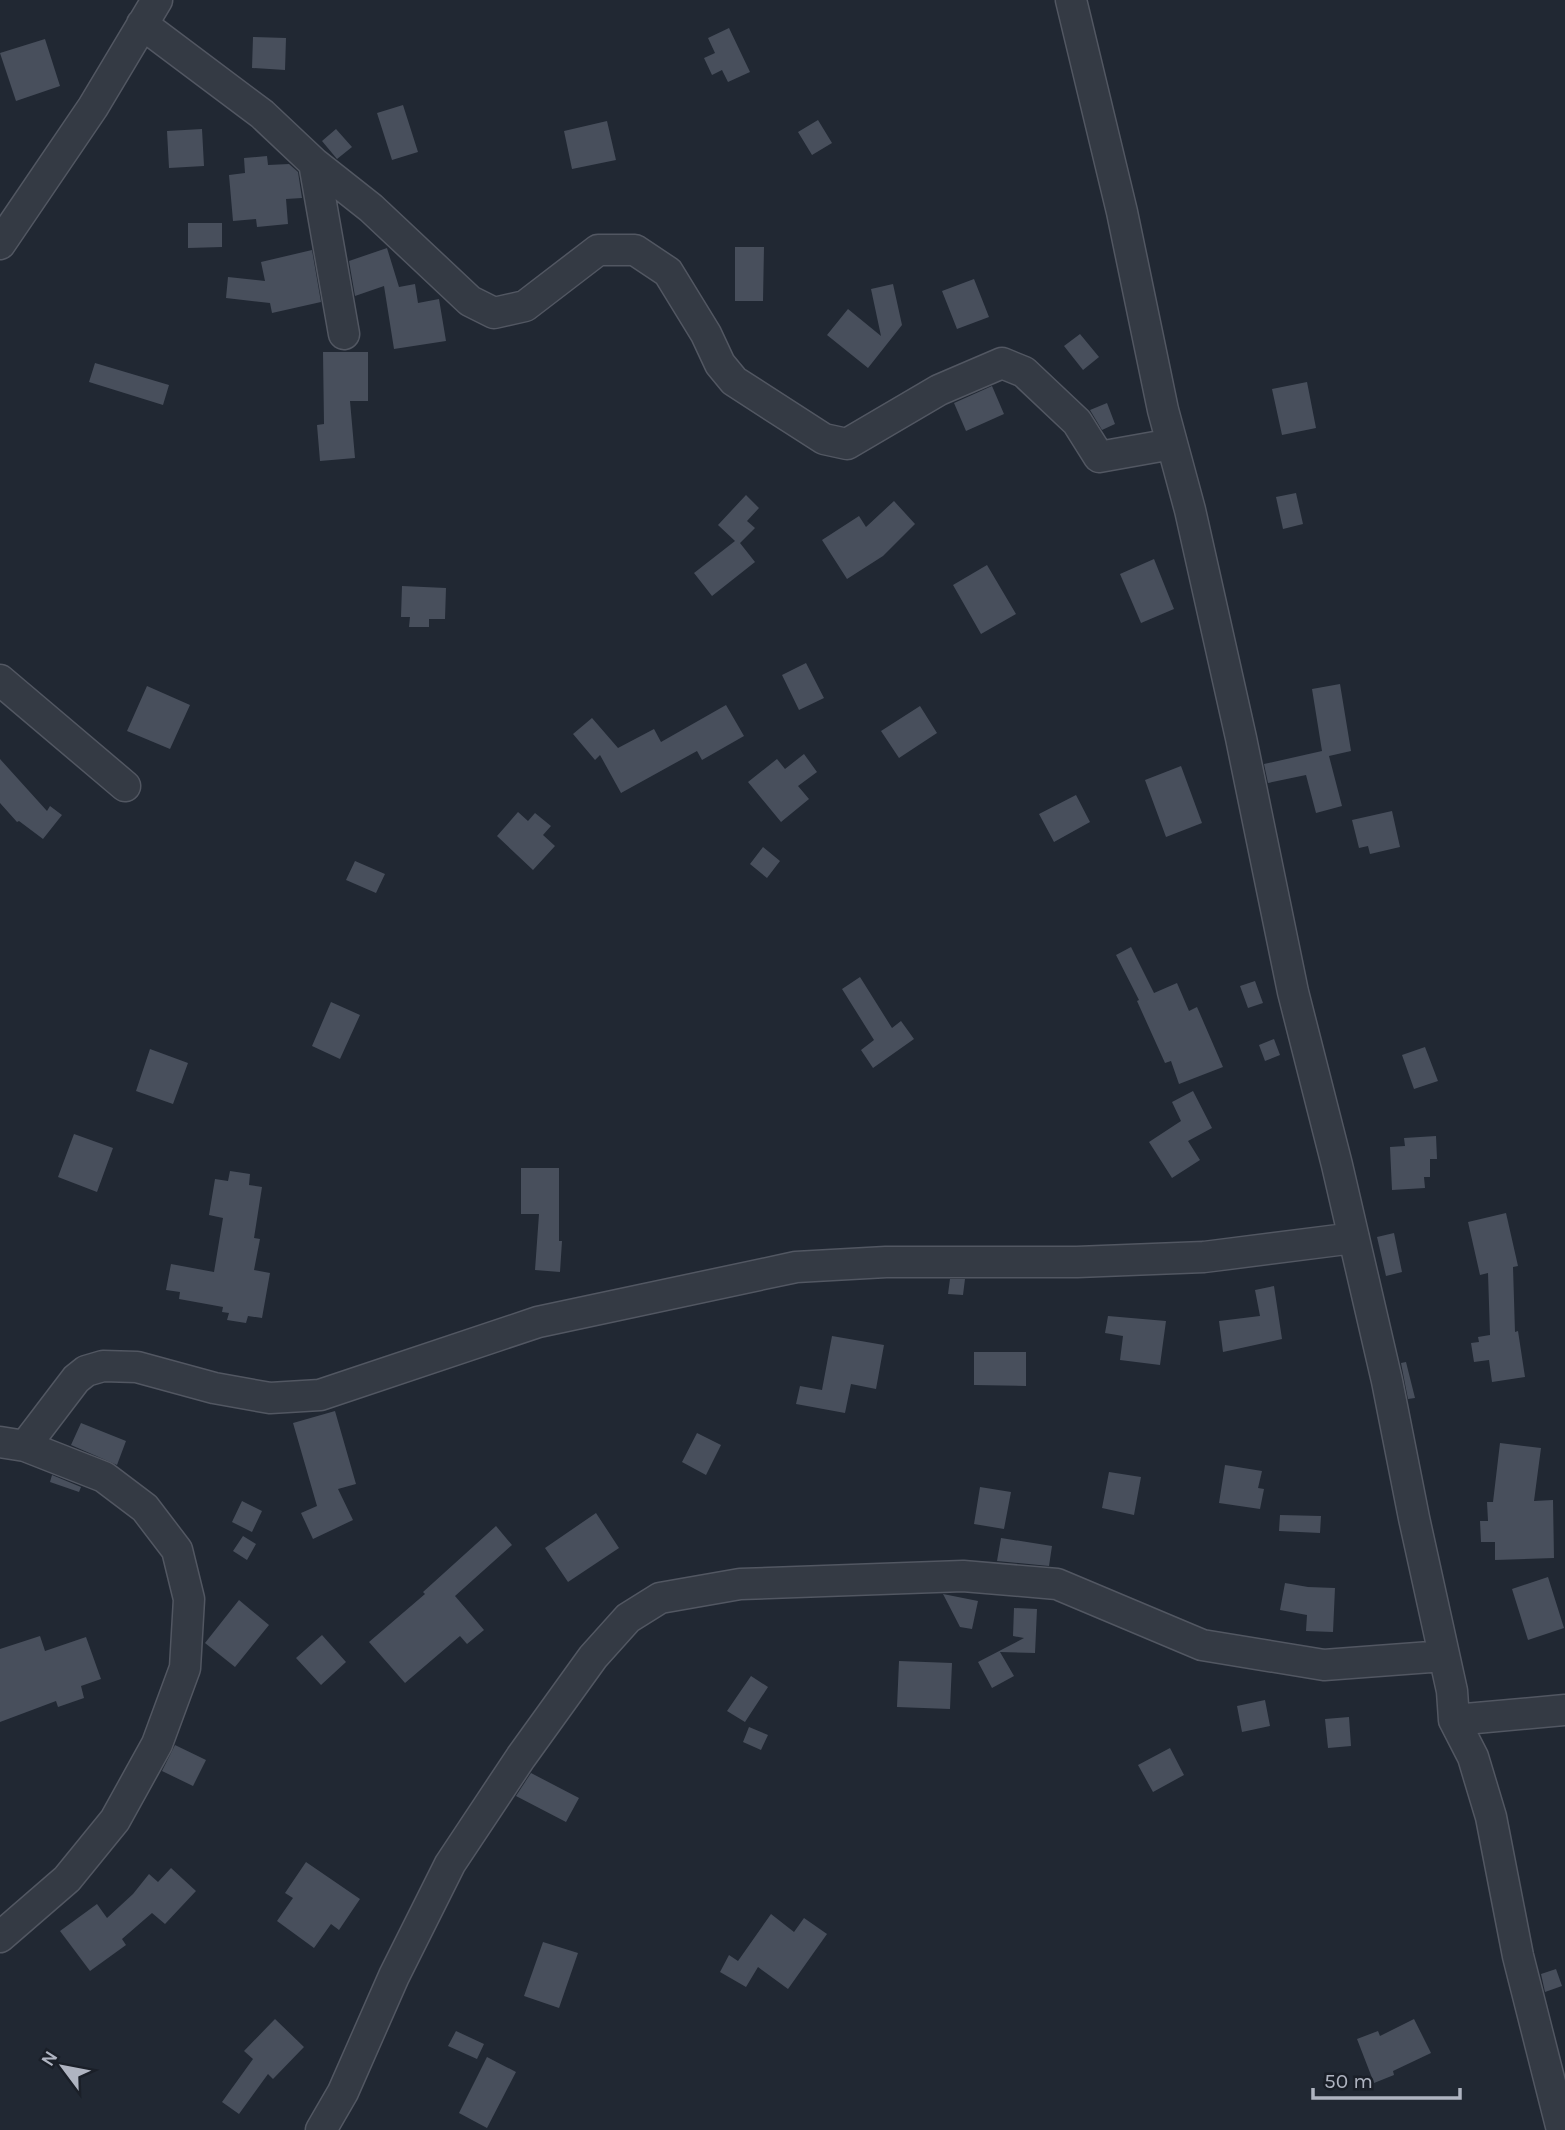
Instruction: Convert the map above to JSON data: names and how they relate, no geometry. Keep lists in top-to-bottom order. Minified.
{"scale_bar":"50 m","north":"top left"}
